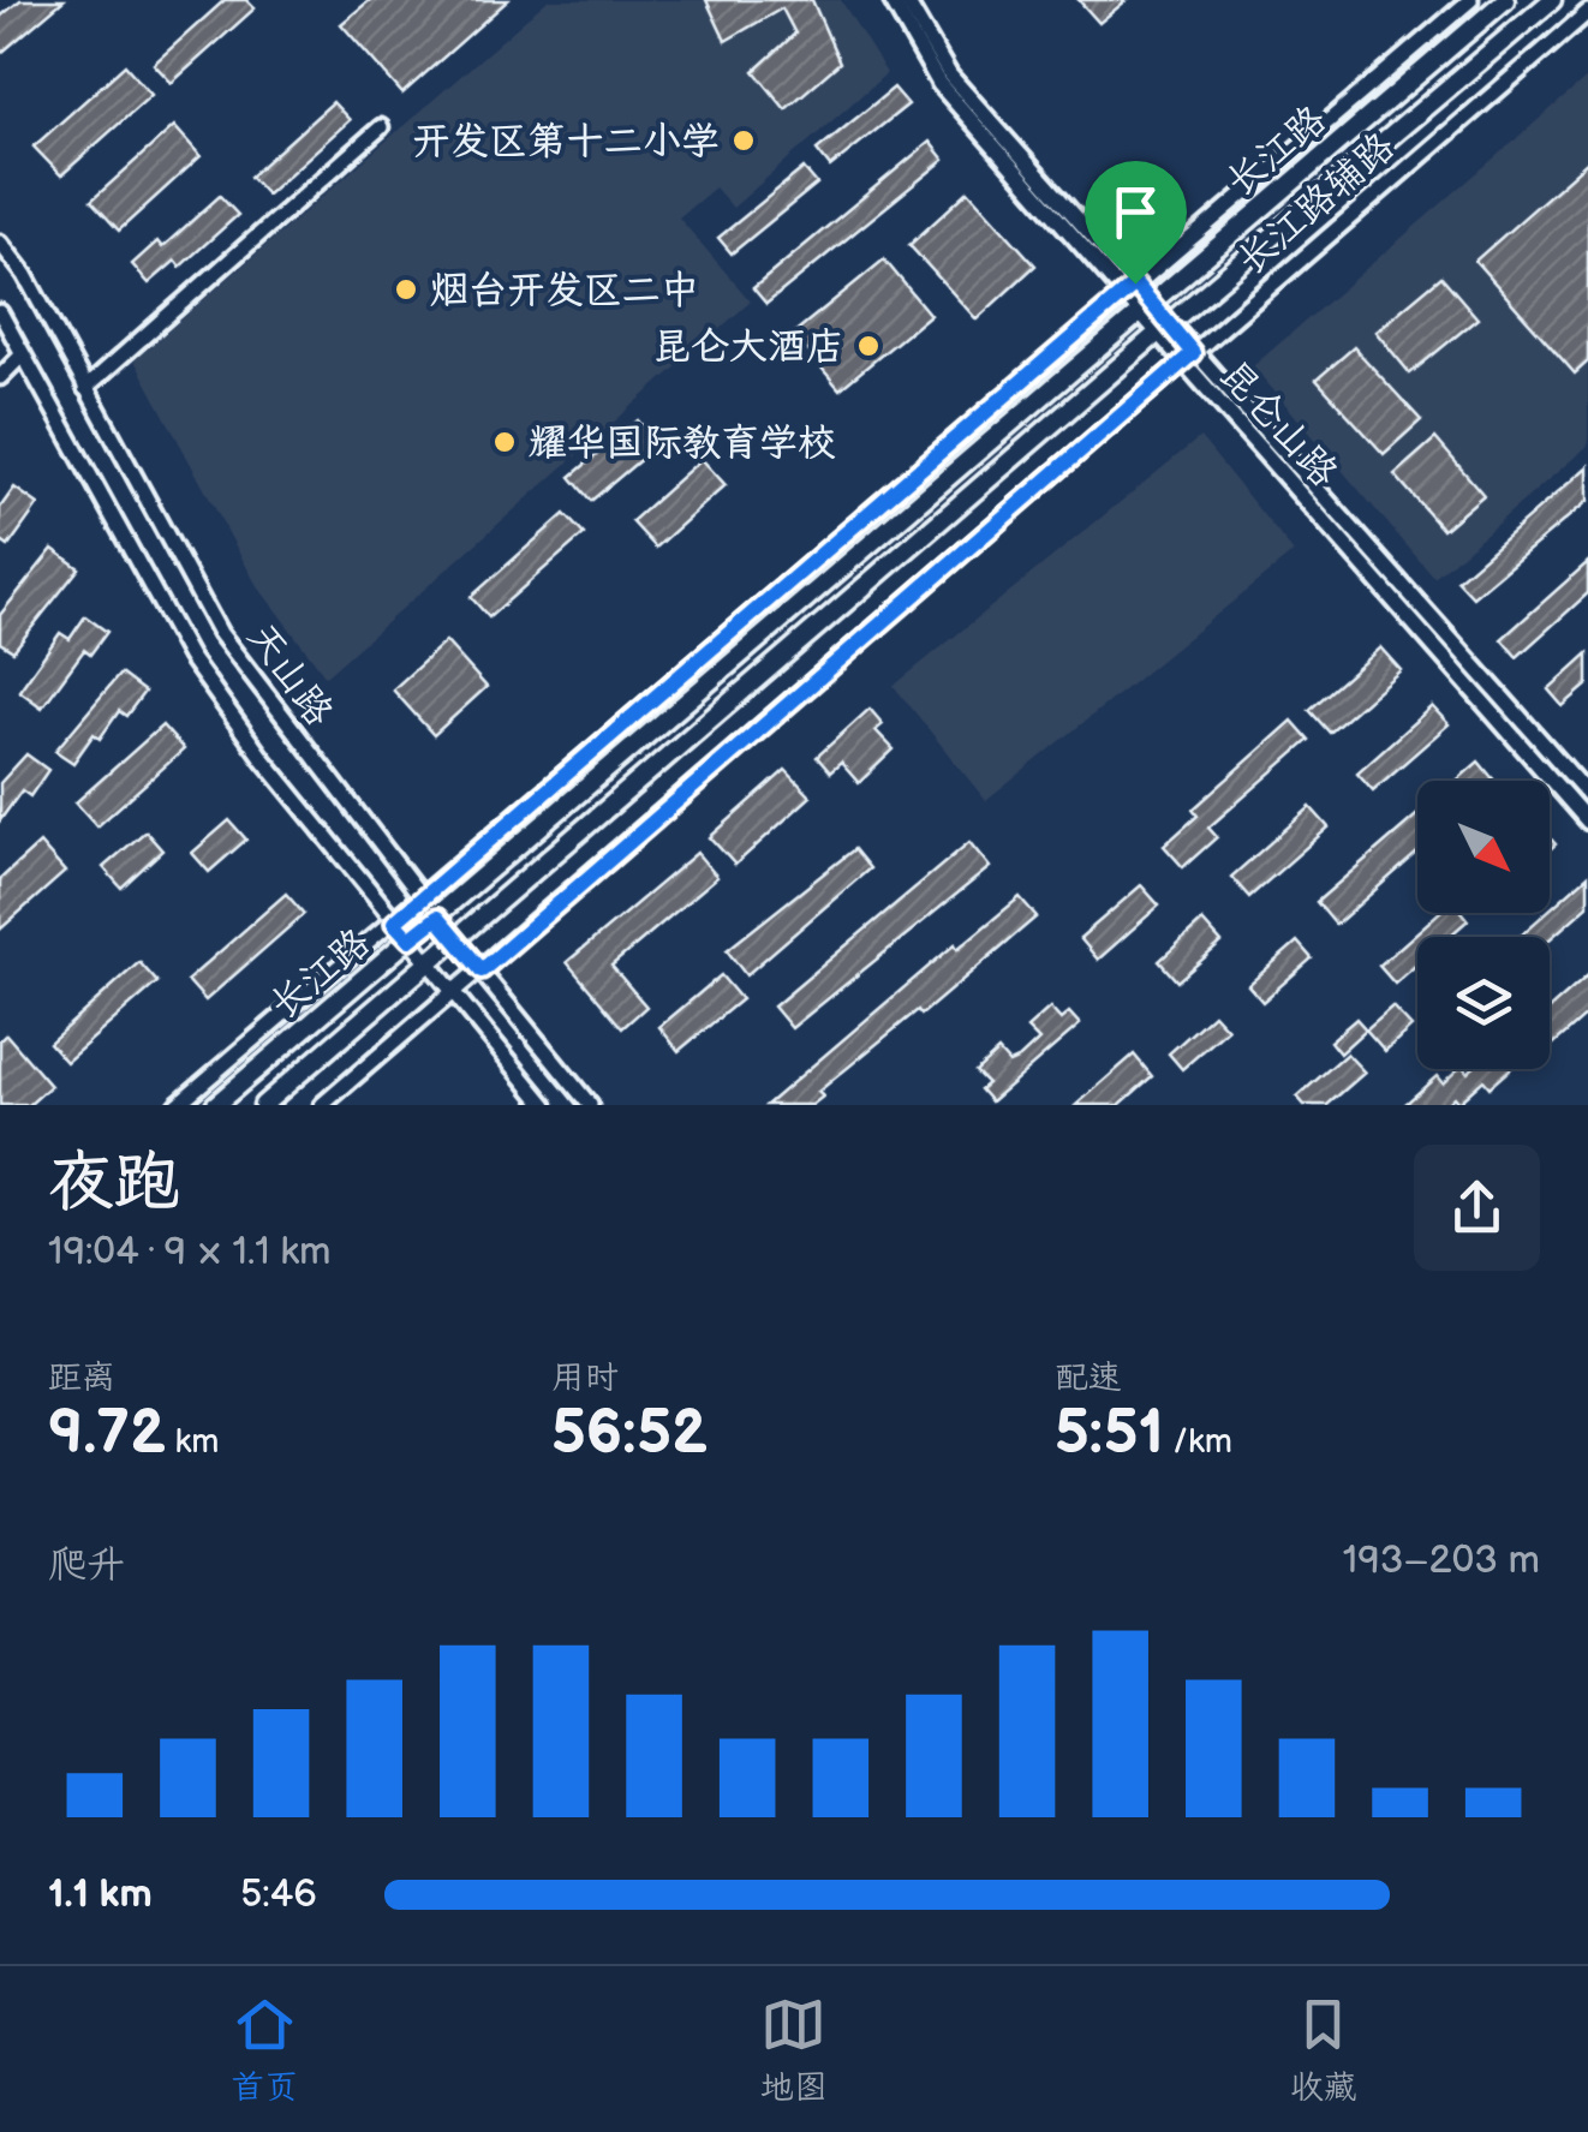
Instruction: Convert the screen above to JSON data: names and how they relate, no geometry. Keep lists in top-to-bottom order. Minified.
{"streets":{"main road":["长江路"],"street":["长江路辅路","昆仑山路","天山路"]},"crossings":[["长江路","昆仑山路"],["长江路","天山路"],["长江路辅路","昆仑山路"],["长江路辅路","天山路"]],"places":["开发区第十二小学","烟台开发区二中","昆仑大酒店","耀华国际教育学校"],"north":"bottom right","page":{"heading":["夜跑","19:04 · 9 × 1.1 km"],"stats":[["距离","9.72 km"],["用时","56:52"],["配速","5:51 /km"]],"chart":["爬升","193–203 m"],"list":[{"name":"1.1 km","note":"5:46"}],"tabs":["首页","地图","收藏"]}}
